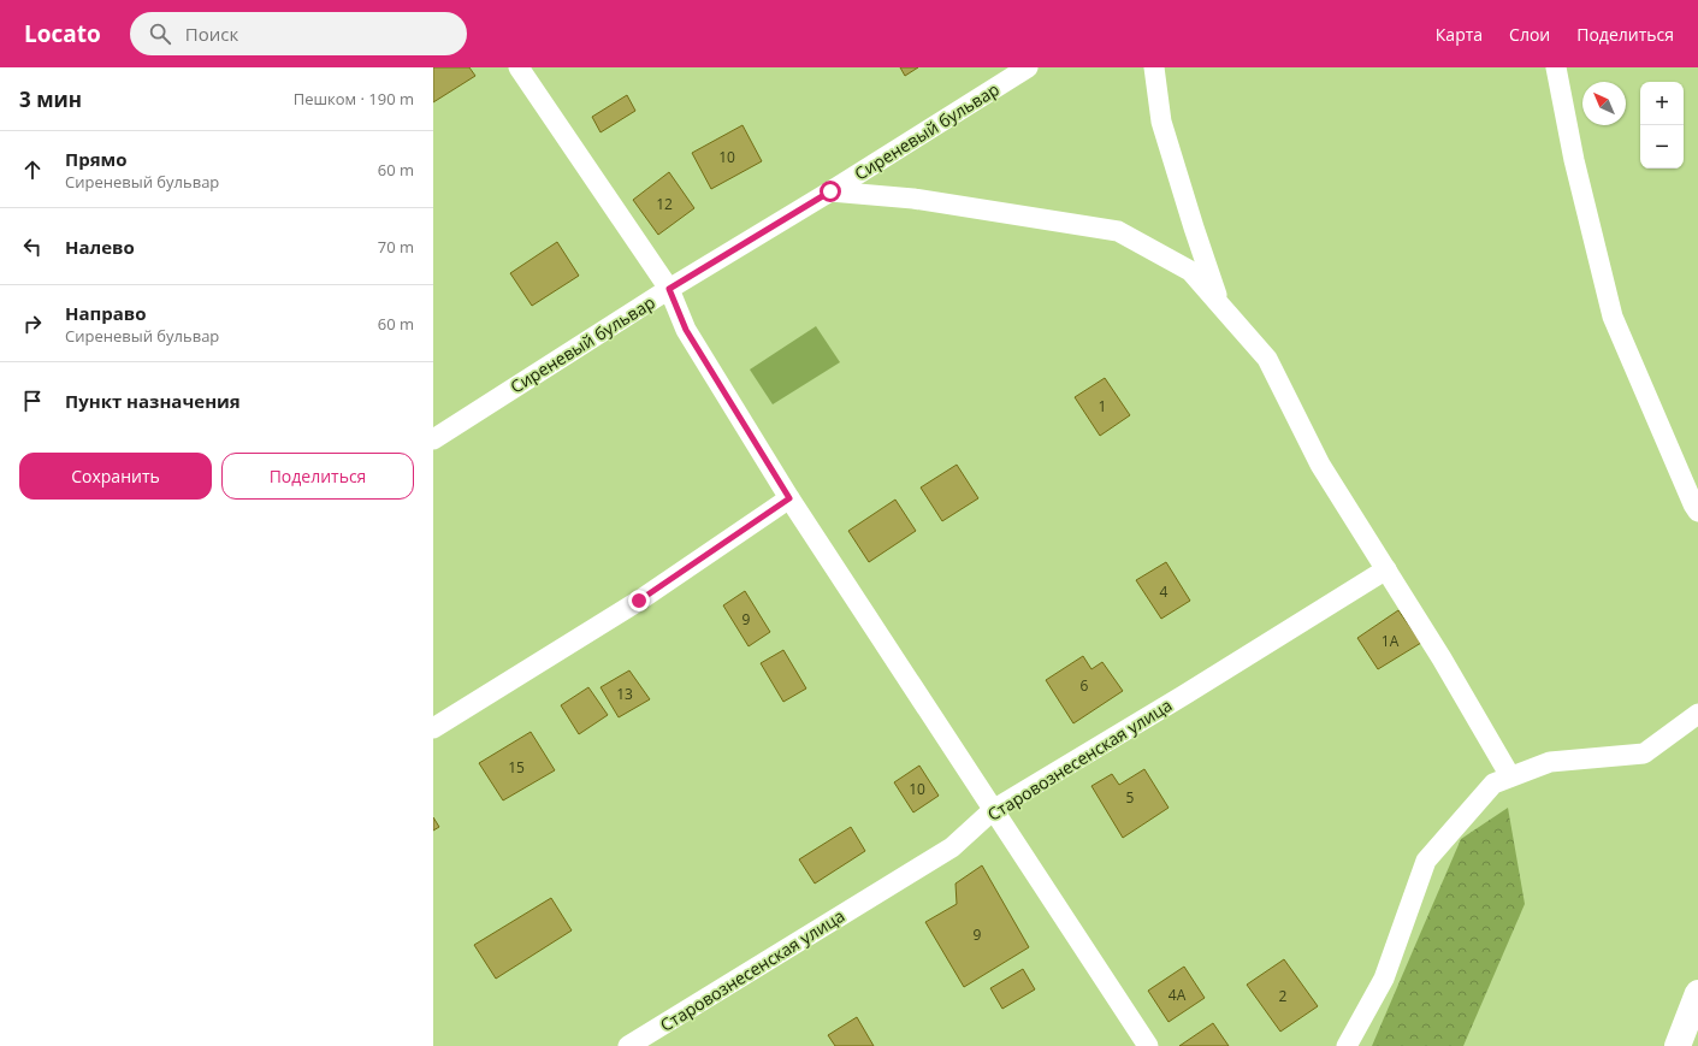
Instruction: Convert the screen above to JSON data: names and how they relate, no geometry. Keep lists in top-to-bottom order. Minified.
{"streets":{"street":["Сиреневый бульвар","Старовознесенская улица"]},"house_numbers":["10","12","1","4","9","1А","6","13","15","10","5","9","4А","2"],"north":"top left","page":{"header":"Locato","search":"Поиск","nav":["Карта","Слои","Поделиться"],"heading":["3 мин","Пешком · 190 m"],"map_buttons":["+","−"],"list":[["Прямо","Сиреневый бульвар","60 m"],["Налево","70 m"],["Направо","Сиреневый бульвар","60 m"],"Пункт назначения"],"buttons":["Сохранить","Поделиться"]}}
